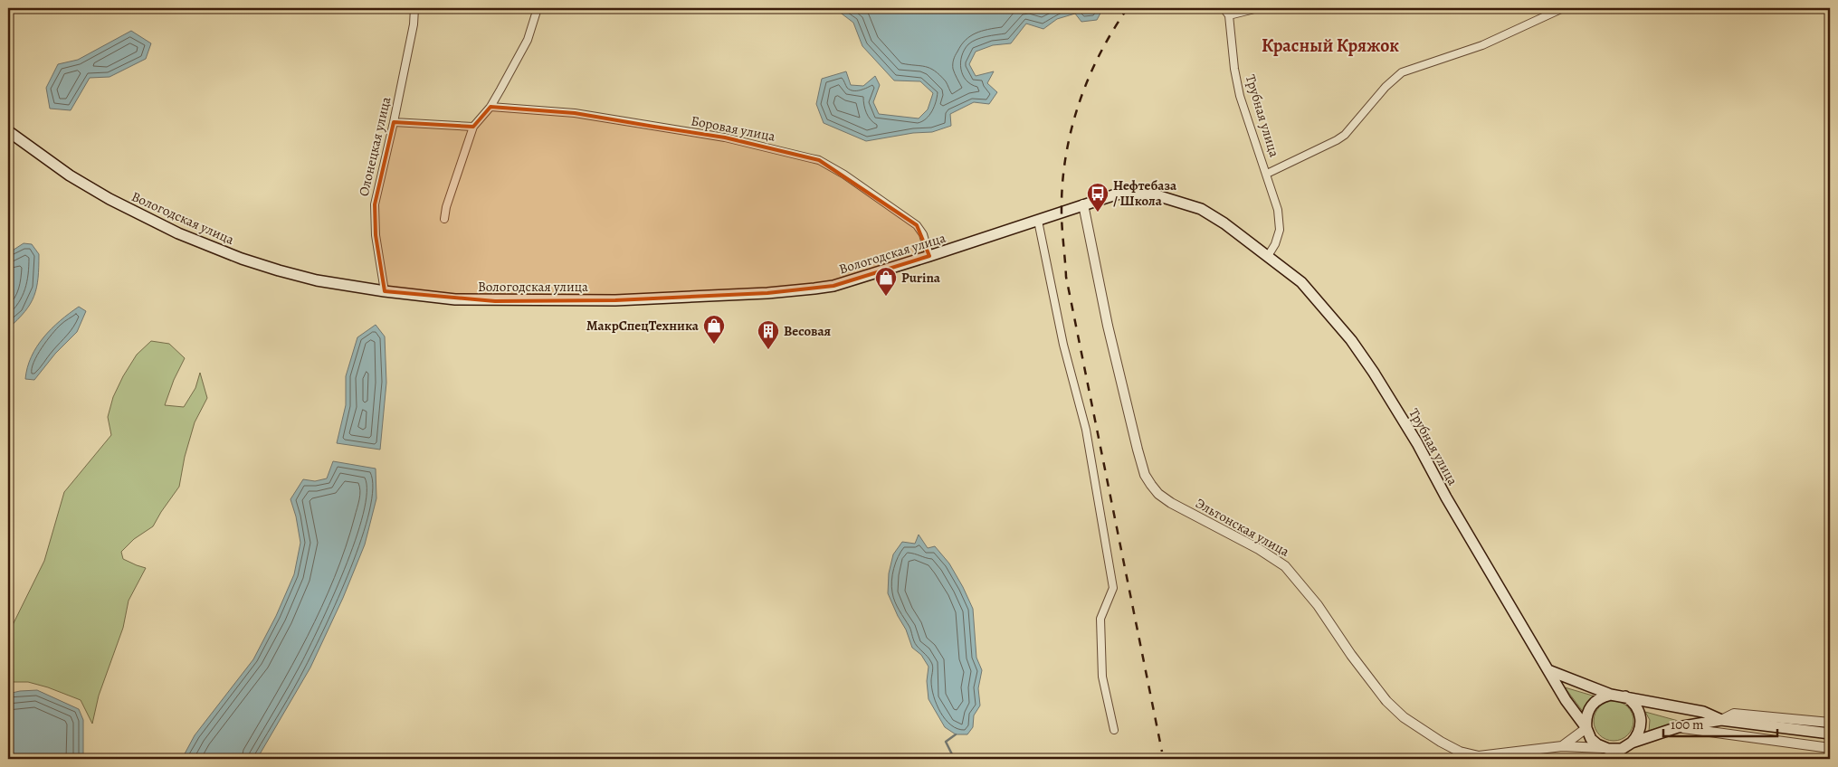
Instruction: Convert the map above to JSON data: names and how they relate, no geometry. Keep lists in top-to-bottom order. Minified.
{"streets":{"main road":["Трубная улица","Вологодская улица"],"street":["Боровая улица","Олонецкая улица","Эльтонская улица"]},"crossings":[["Трубная улица","Вологодская улица"],["Трубная улица","Эльтонская улица"],["Боровая улица","Вологодская улица"],["Олонецкая улица","Вологодская улица"],["Вологодская улица","Эльтонская улица"]],"districts":["Красный Кряжок"],"places":{"bus stop":["Нефтебаза / Школа"],"shop":["Purina","МакрСпецТехника"],"building":["Весовая"]},"scale_bar":"100 m"}
